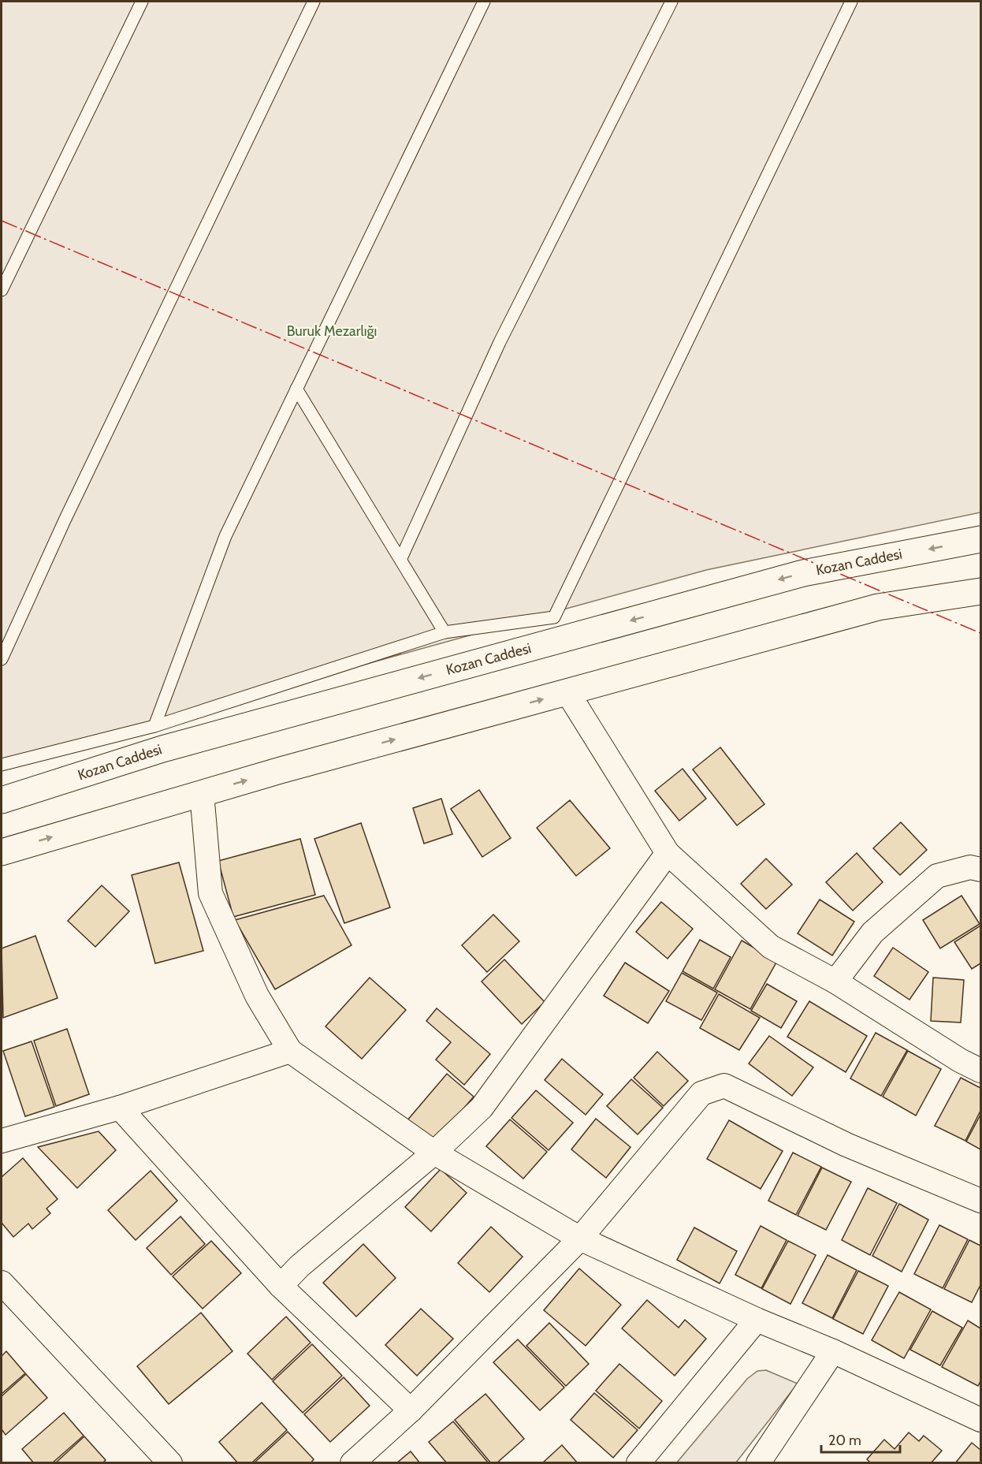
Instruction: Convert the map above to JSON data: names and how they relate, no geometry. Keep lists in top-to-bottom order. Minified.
{"streets":{"highway":["Kozan Caddesi"]},"parks":["Buruk Mezarlığı"],"scale_bar":"20 m"}
